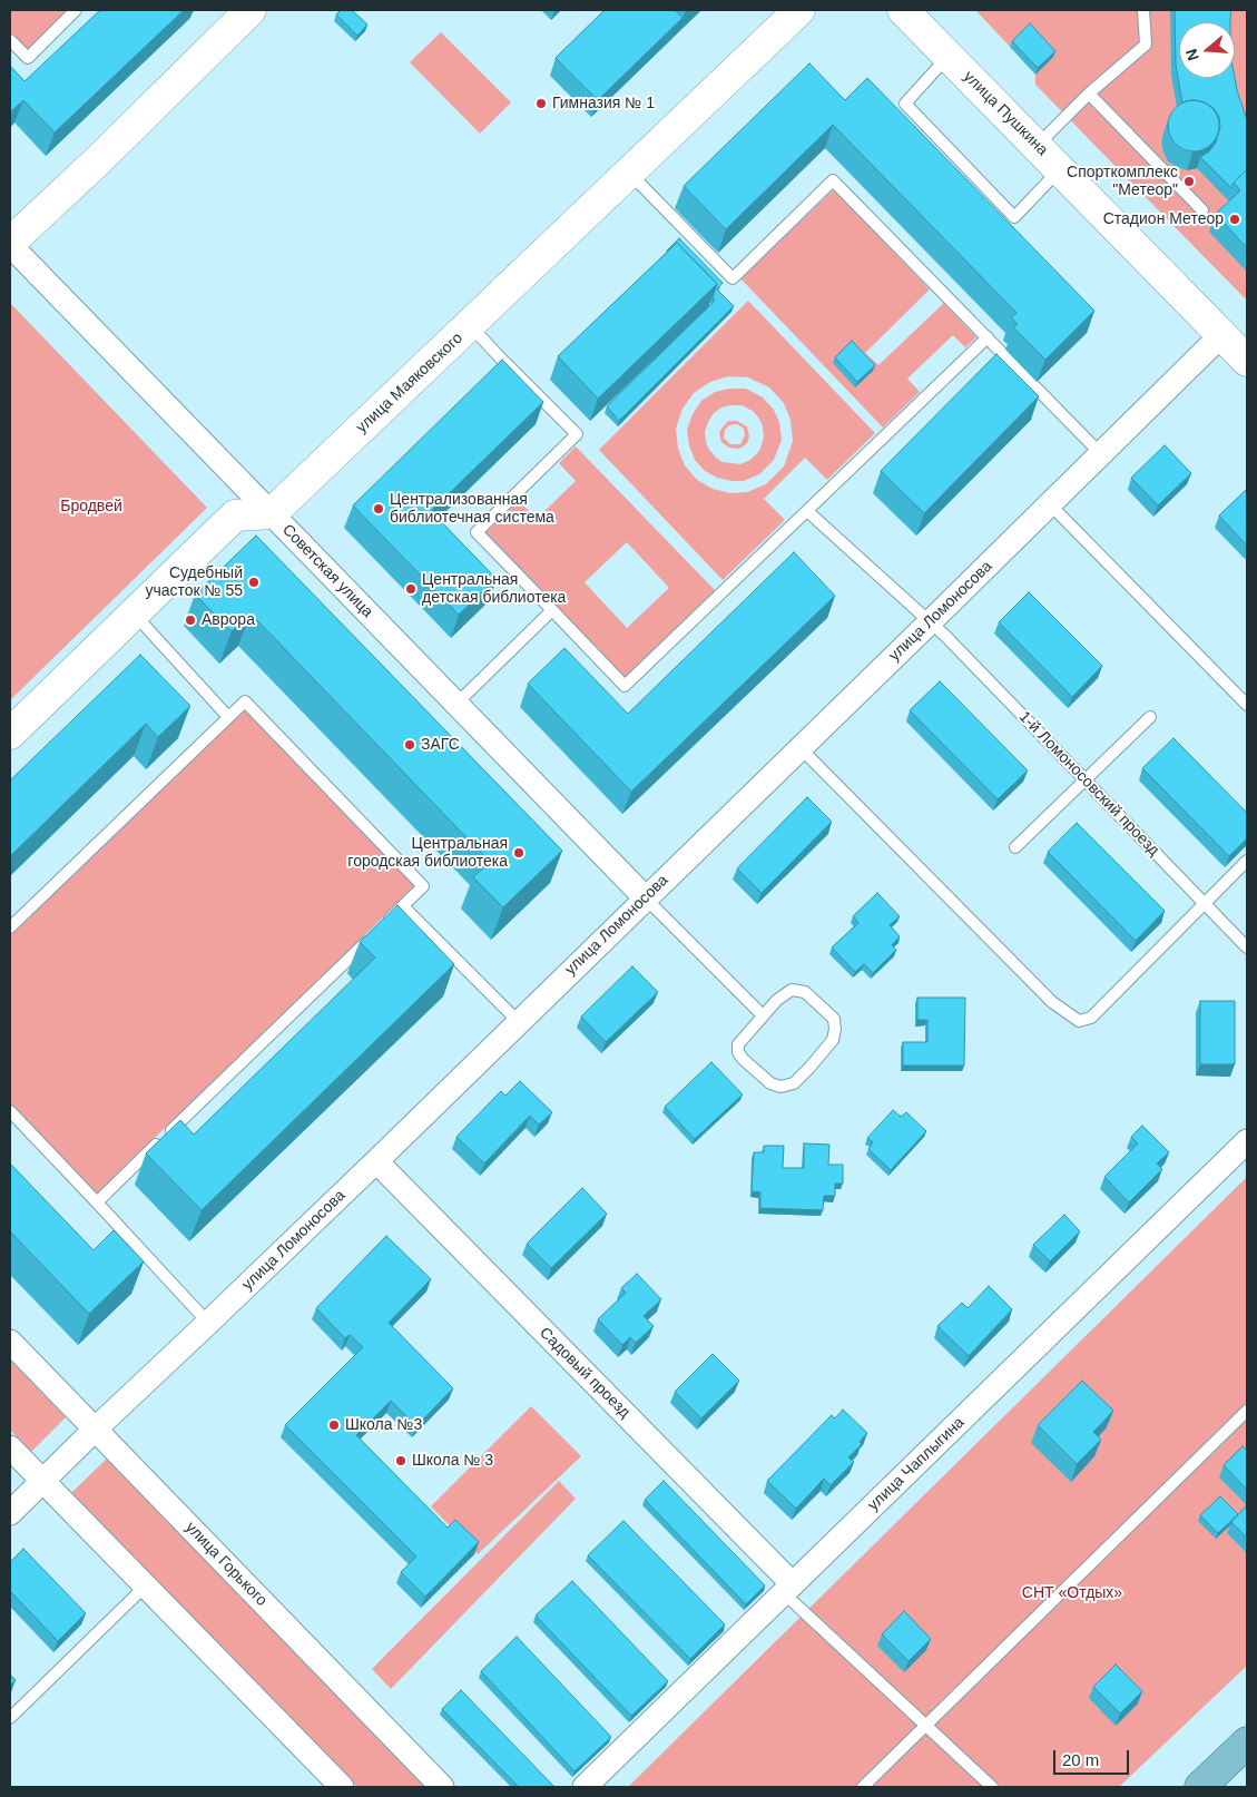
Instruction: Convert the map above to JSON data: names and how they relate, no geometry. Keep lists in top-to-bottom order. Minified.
{"streets":{"street":["улица Пушкина","улица Маяковского","Советская улица","улица Ломоносова","Садовый проезд","улица Чаплыгина","улица Горького"],"lane":["1-й Ломоносовский проезд"]},"crossings":[["улица Пушкина","улица Ломоносова"],["улица Маяковского","Советская улица"],["Советская улица","улица Ломоносова"],["улица Ломоносова","1-й Ломоносовский проезд"],["улица Ломоносова","Садовый проезд"],["улица Ломоносова","улица Горького"],["Садовый проезд","улица Чаплыгина"]],"parks":["Бродвей","СНТ «Отдых»"],"places":["Гимназия № 1","Спорткомплекс \"Метеор\"","Стадион Метеор","Централизованная библиотечная система","Судебный участок № 55","Центральная детская библиотека","Аврора","ЗАГС","Центральная городская библиотека","Школа №3","Школа № 3"],"scale_bar":"20 m","north":"left"}
